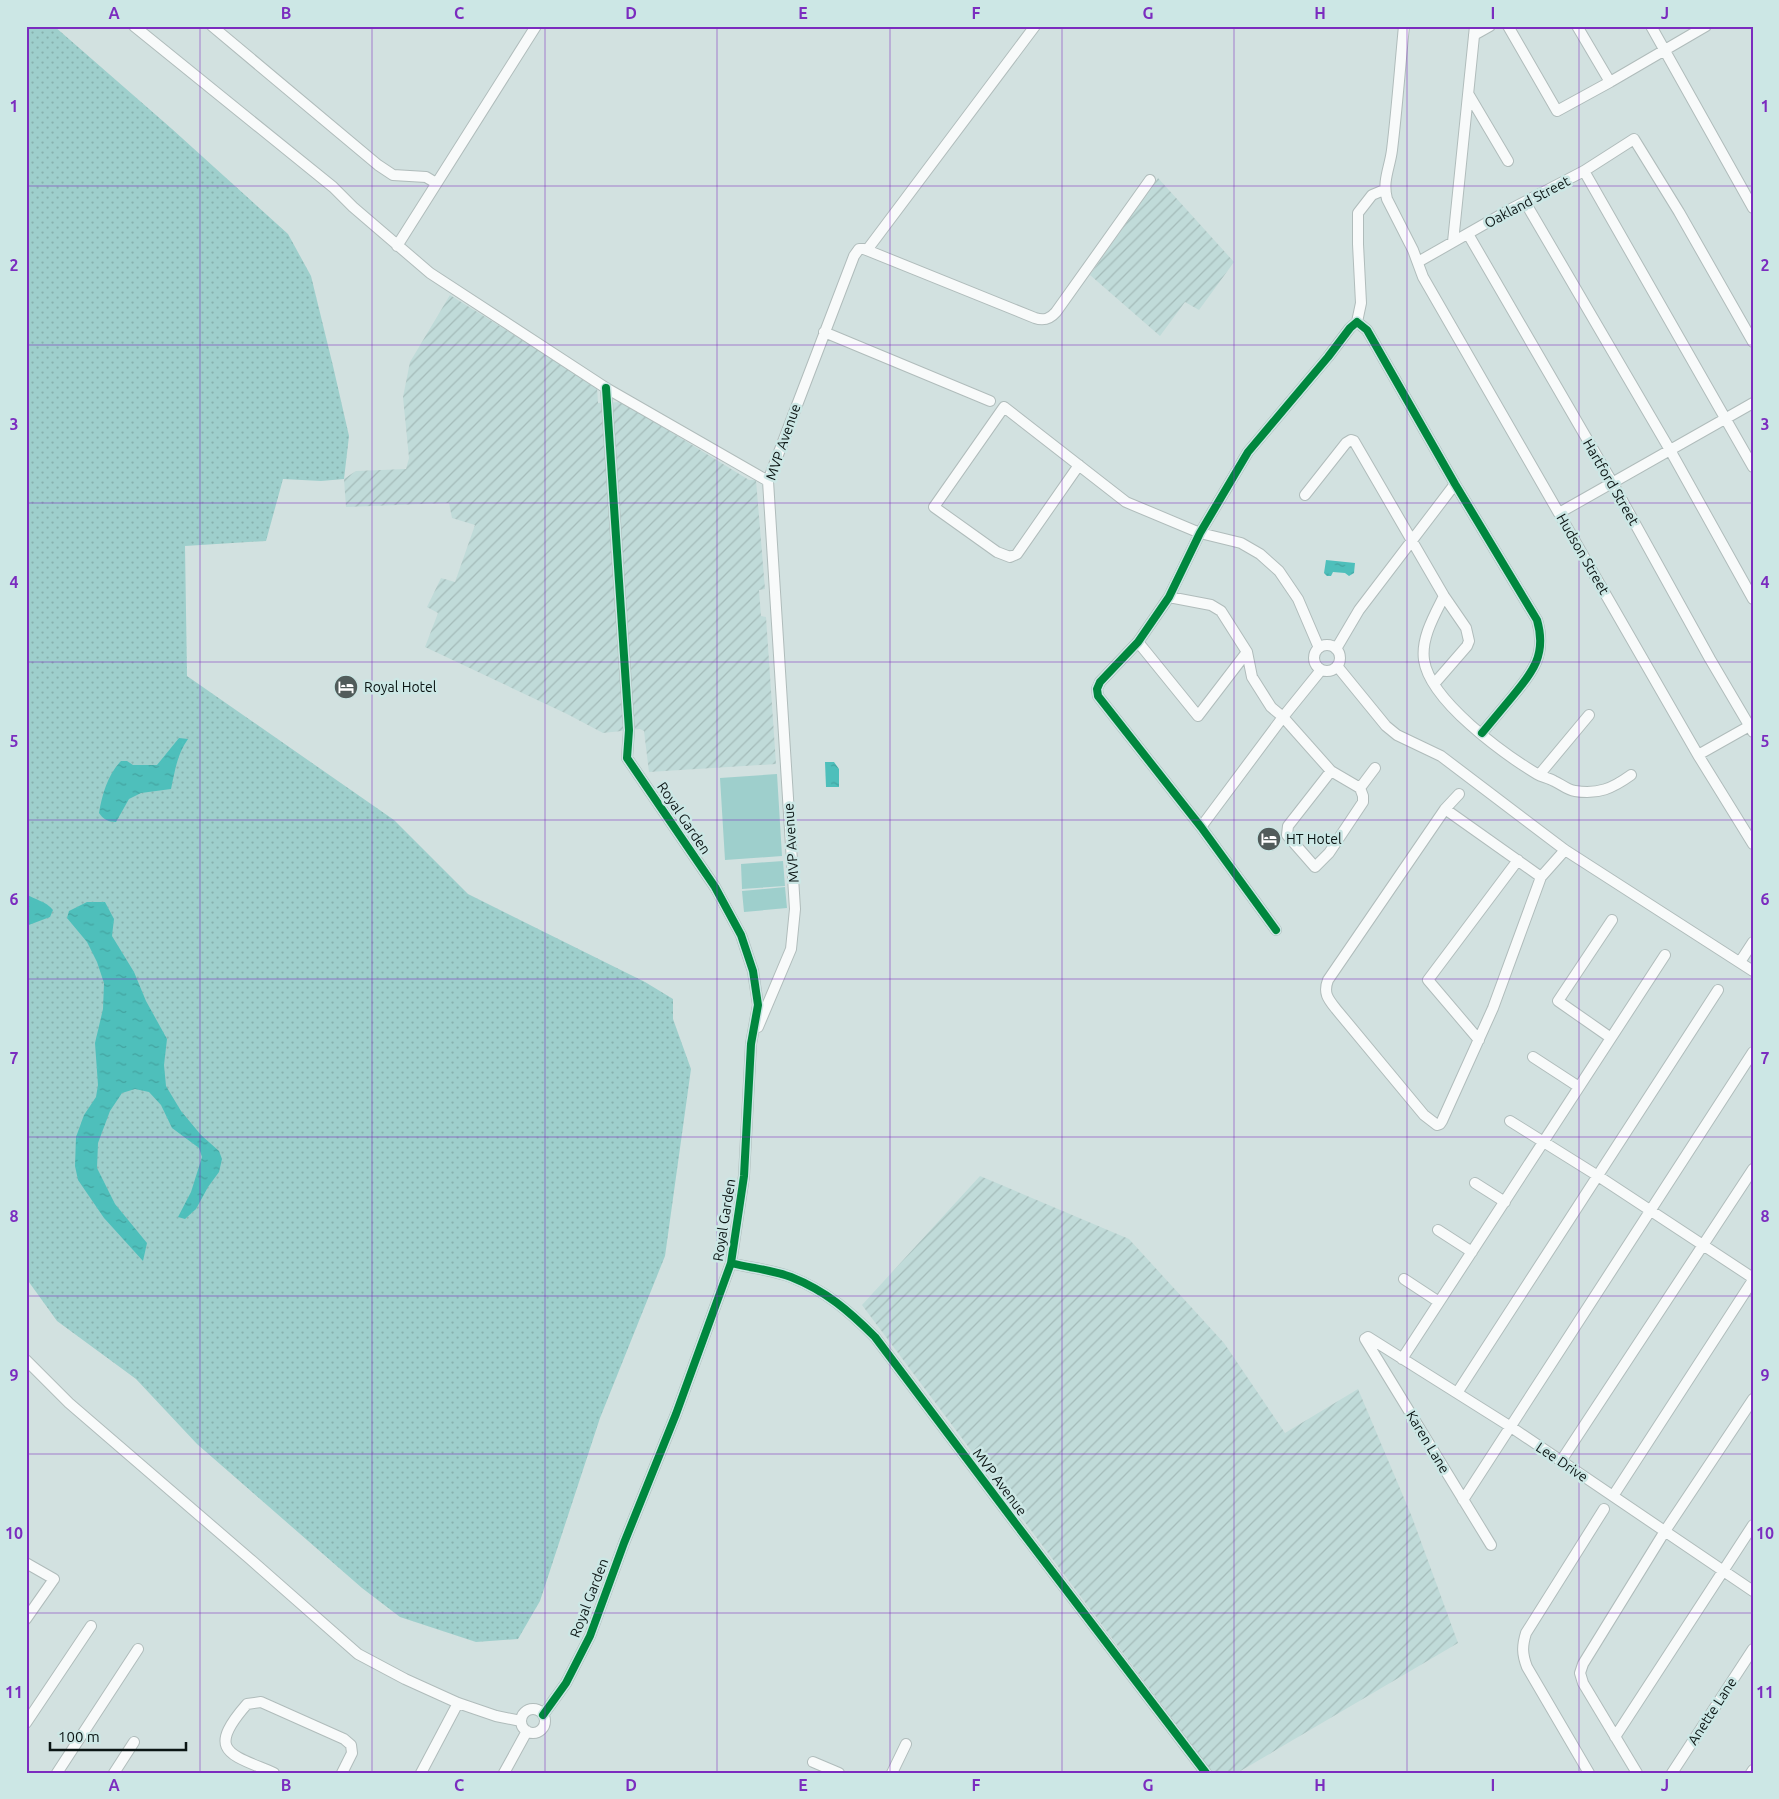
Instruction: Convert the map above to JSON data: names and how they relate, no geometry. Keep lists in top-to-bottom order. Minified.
{"streets":{"street":["Oakland Street","MVP Avenue","Hartford Street","Hudson Street","Royal Garden","Karen Lane","Lee Drive","Anette Lane"]},"crossings":[["Oakland Street","Hartford Street"],["Oakland Street","Hudson Street"],["MVP Avenue","Royal Garden"],["Karen Lane","Lee Drive"]],"places":{"hotel":["Royal Hotel","HT Hotel"]},"scale_bar":"100 m","grid":{"columns":["A","B","C","D","E","F","G","H","I","J"],"rows":["1","2","3","4","5","6","7","8","9","10","11"]}}
